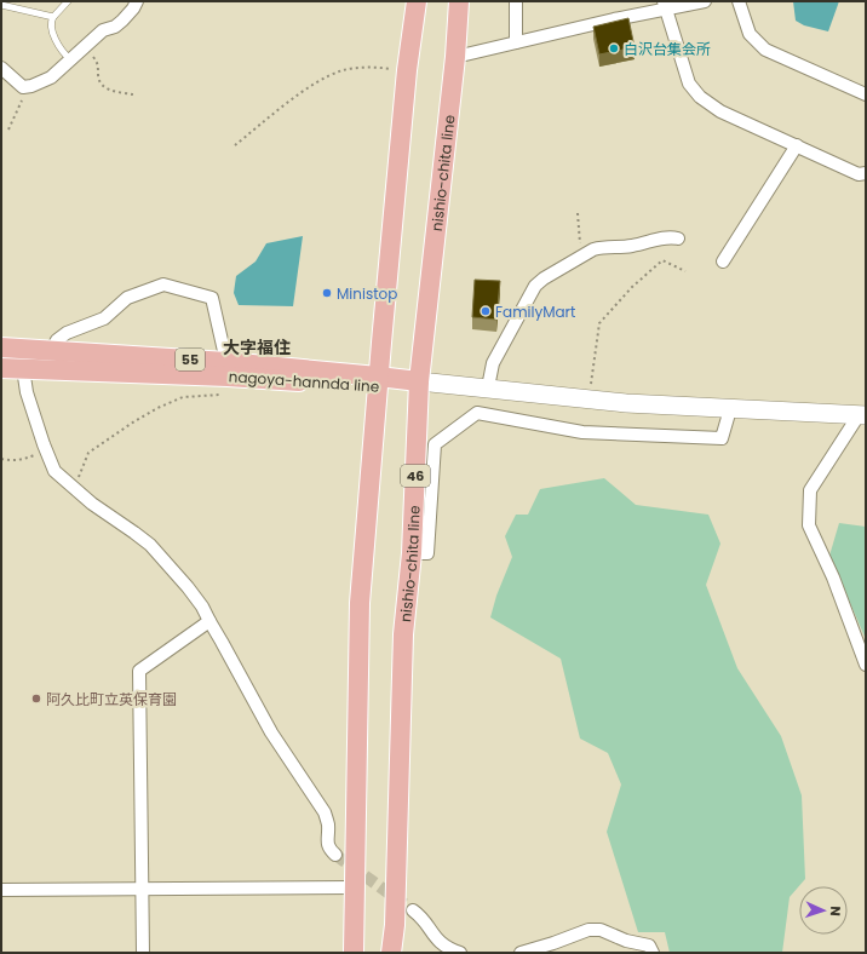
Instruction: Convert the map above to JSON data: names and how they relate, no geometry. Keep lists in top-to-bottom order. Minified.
{"streets":{"main road":["nishio-chita line","55","nagoya-hannda line","46"]},"crossings":[["nishio-chita line","nagoya-hannda line"]],"districts":["大字福住"],"places":["白沢台集会所","Ministop","FamilyMart","阿久比町立英保育園"],"north":"right"}
